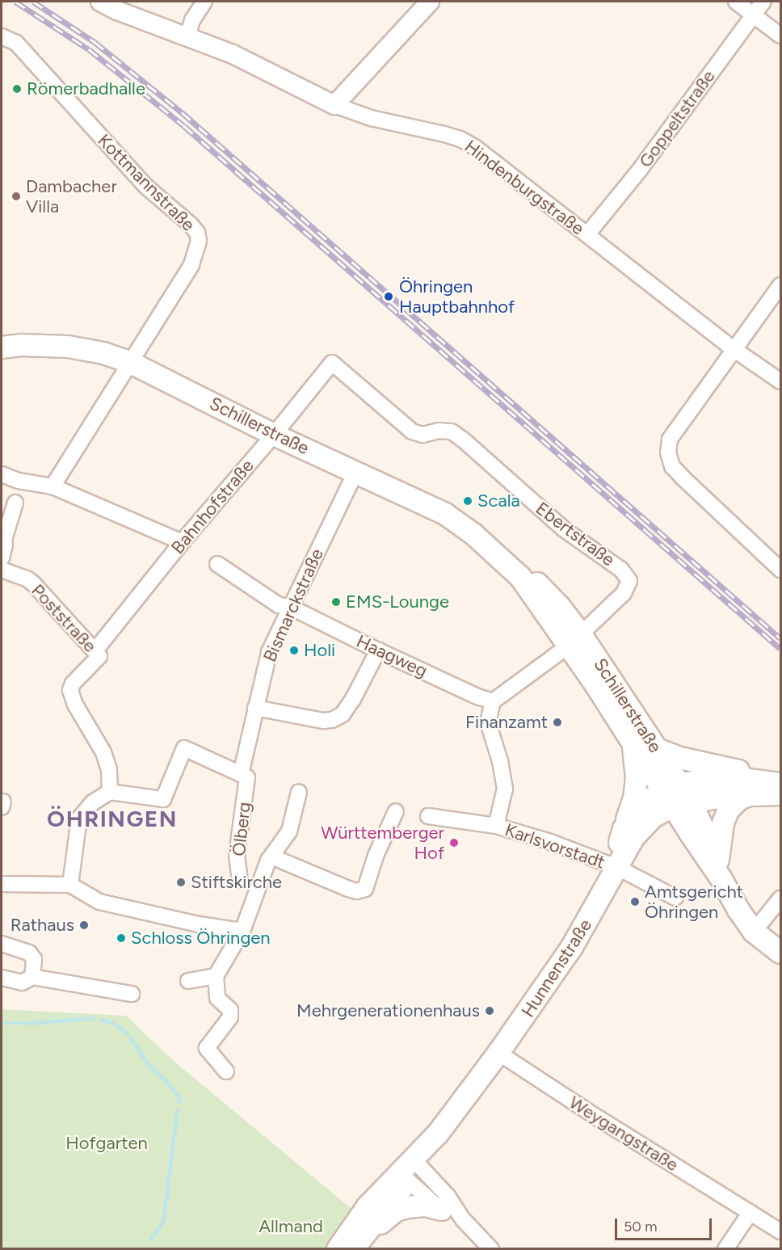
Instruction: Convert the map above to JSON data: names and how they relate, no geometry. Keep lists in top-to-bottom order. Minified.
{"streets":{"main road":["Schillerstraße","Hunnenstraße"],"street":["Goppeltstraße","Kottmannstraße","Hindenburgstraße","Bahnhofstraße","Ebertstraße","Bismarckstraße","Poststraße","Haagweg","Ölberg","Karlsvorstadt","Weygangstraße"]},"crossings":[["Goppeltstraße","Hindenburgstraße"],["Kottmannstraße","Schillerstraße"],["Schillerstraße","Bahnhofstraße"],["Schillerstraße","Ebertstraße"],["Schillerstraße","Bismarckstraße"],["Schillerstraße","Hunnenstraße"],["Bahnhofstraße","Ebertstraße"],["Bahnhofstraße","Poststraße"],["Bismarckstraße","Haagweg"],["Bismarckstraße","Ölberg"],["Karlsvorstadt","Hunnenstraße"],["Hunnenstraße","Weygangstraße"]],"districts":["ÖHRINGEN"],"parks":["Hofgarten","Allmand"],"places":["Römerbadhalle","Dambacher Villa","Öhringen Hauptbahnhof","Scala","EMS-Lounge","Holi","Finanzamt","Württemberger Hof","Stiftskirche","Amtsgericht Öhringen","Rathaus","Schloss Öhringen","Mehrgenerationenhaus"],"scale_bar":"50 m"}
